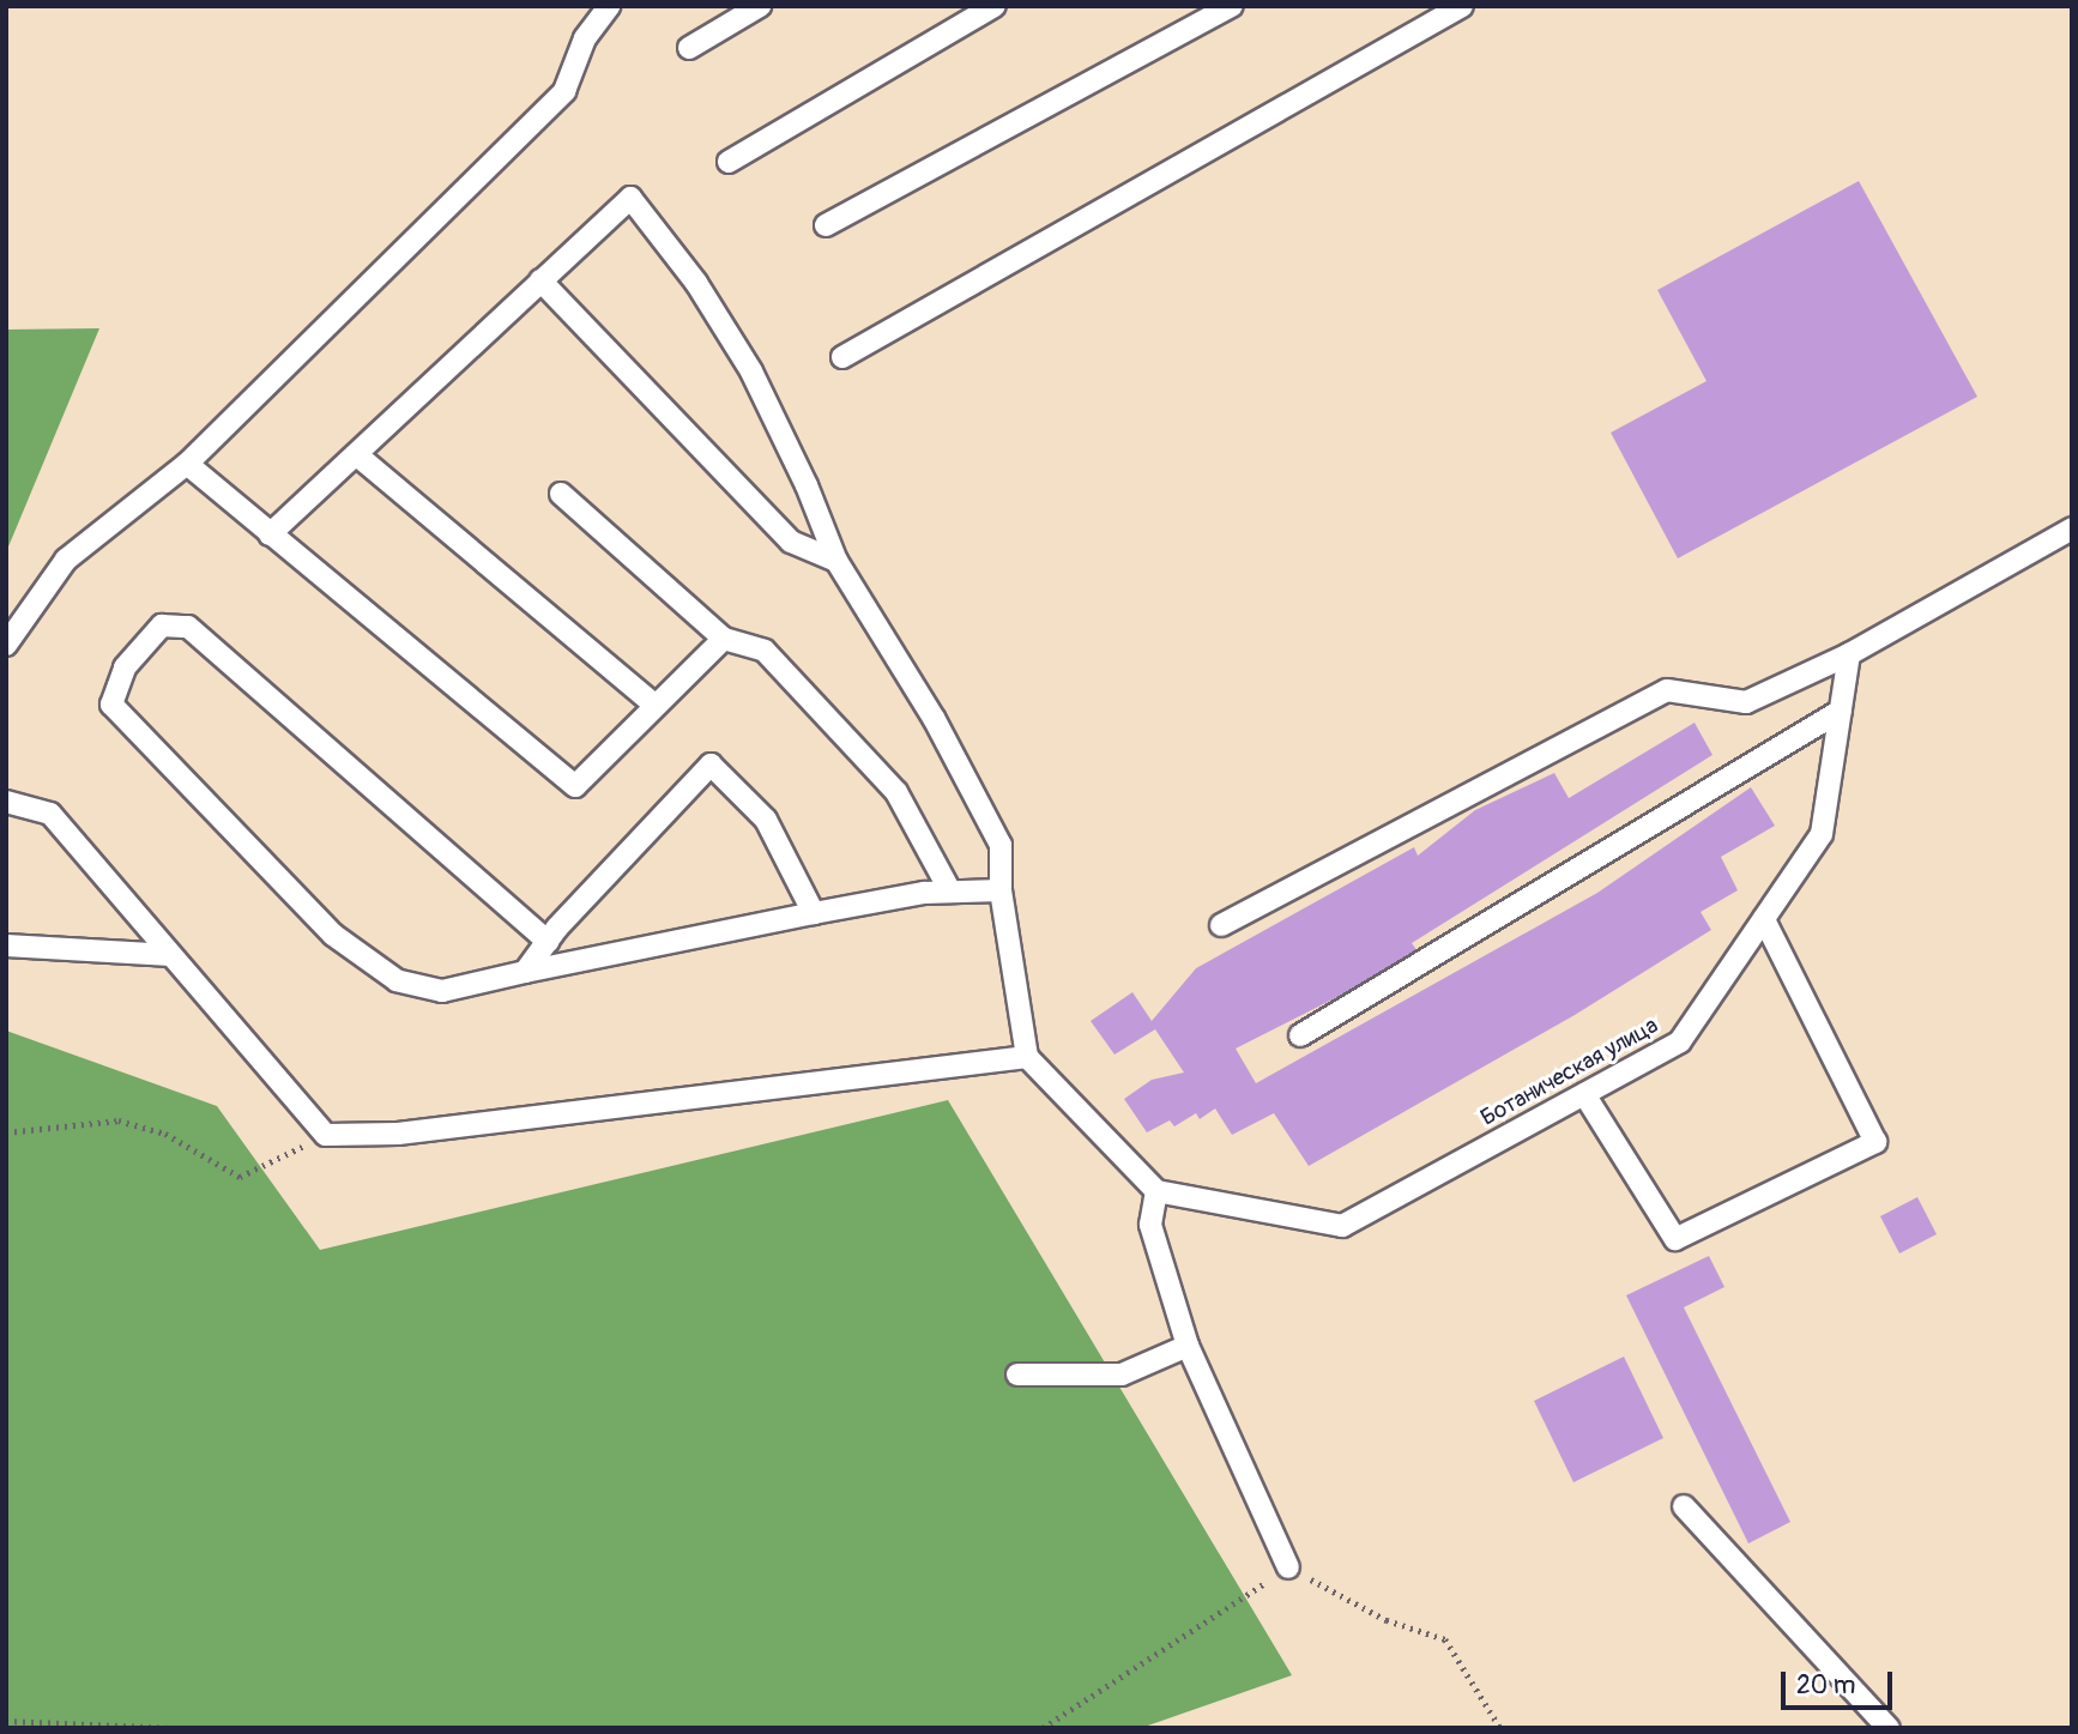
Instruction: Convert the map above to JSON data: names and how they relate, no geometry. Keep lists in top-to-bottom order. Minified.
{"streets":{"lane":["Ботаническая улица"]},"scale_bar":"20 m"}
